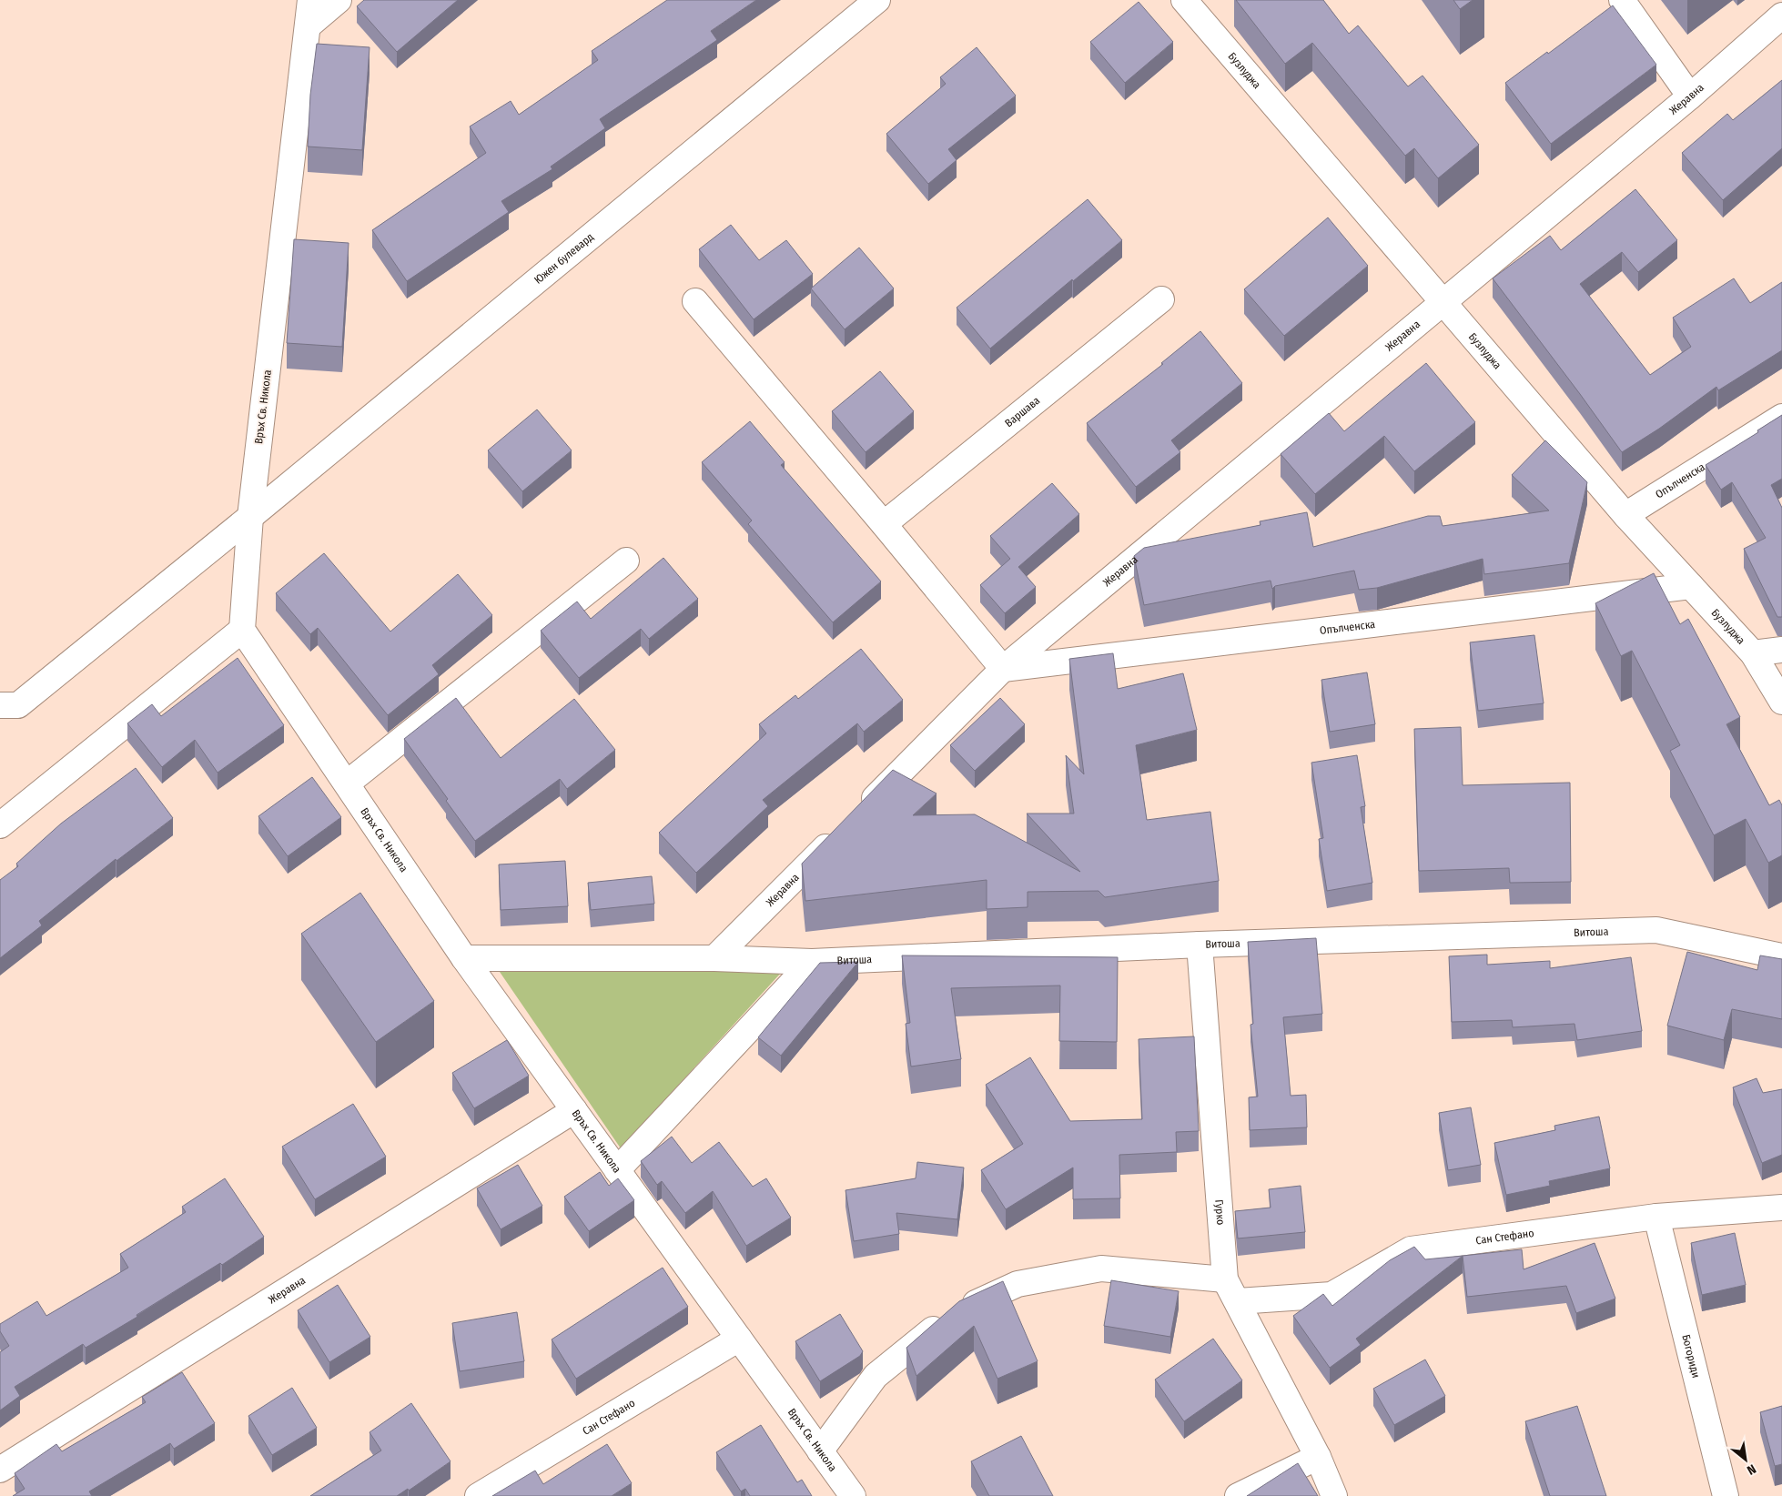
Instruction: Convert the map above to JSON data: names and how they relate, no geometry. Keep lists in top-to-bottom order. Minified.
{"streets":{"street":["Бузлуджа","Жеравна","Южен булевард","Връх Св. Никола","Варшава","Опълченска","Витоша","Гурко","Сан Стефано","Богориди"]},"crossings":[["Бузлуджа","Жеравна"],["Бузлуджа","Опълченска"],["Жеравна","Връх Св. Никола"],["Жеравна","Опълченска"],["Жеравна","Витоша"],["Южен булевард","Връх Св. Никола"],["Връх Св. Никола","Сан Стефано"],["Витоша","Гурко"],["Гурко","Сан Стефано"],["Сан Стефано","Богориди"]],"north":"bottom right"}
